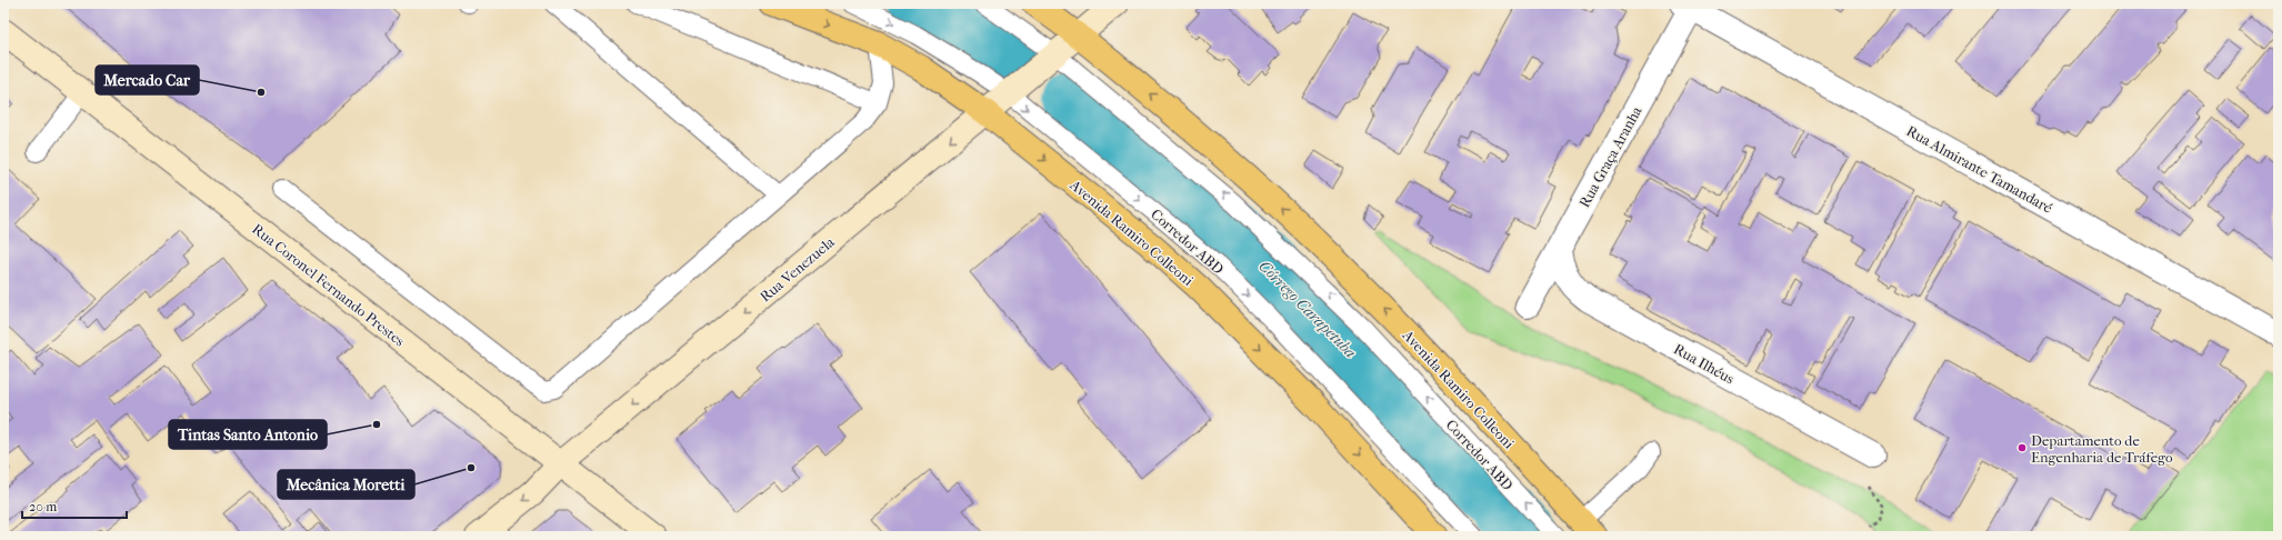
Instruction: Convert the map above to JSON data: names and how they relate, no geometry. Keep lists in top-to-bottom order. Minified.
{"streets":{"main road":["Avenida Ramiro Colleoni"],"street":["Rua Graça Aranha","Rua Almirante Tamandaré","Rua Venezuela","Rua Coronel Fernando Prestes","Rua Ilhéus"],"lane":["Corredor ABD"]},"crossings":[["Rua Graça Aranha","Rua Almirante Tamandaré"],["Rua Graça Aranha","Rua Ilhéus"],["Avenida Ramiro Colleoni","Rua Venezuela"],["Corredor ABD","Rua Venezuela"],["Rua Venezuela","Rua Coronel Fernando Prestes"]],"one_way":["Rua Venezuela"],"water":["Córrego Carapetuba"],"places":["Mercado Car","Tintas Santo Antonio","Departamento de Engenharia de Tráfego","Mecânica Moretti"],"scale_bar":"20 m"}
